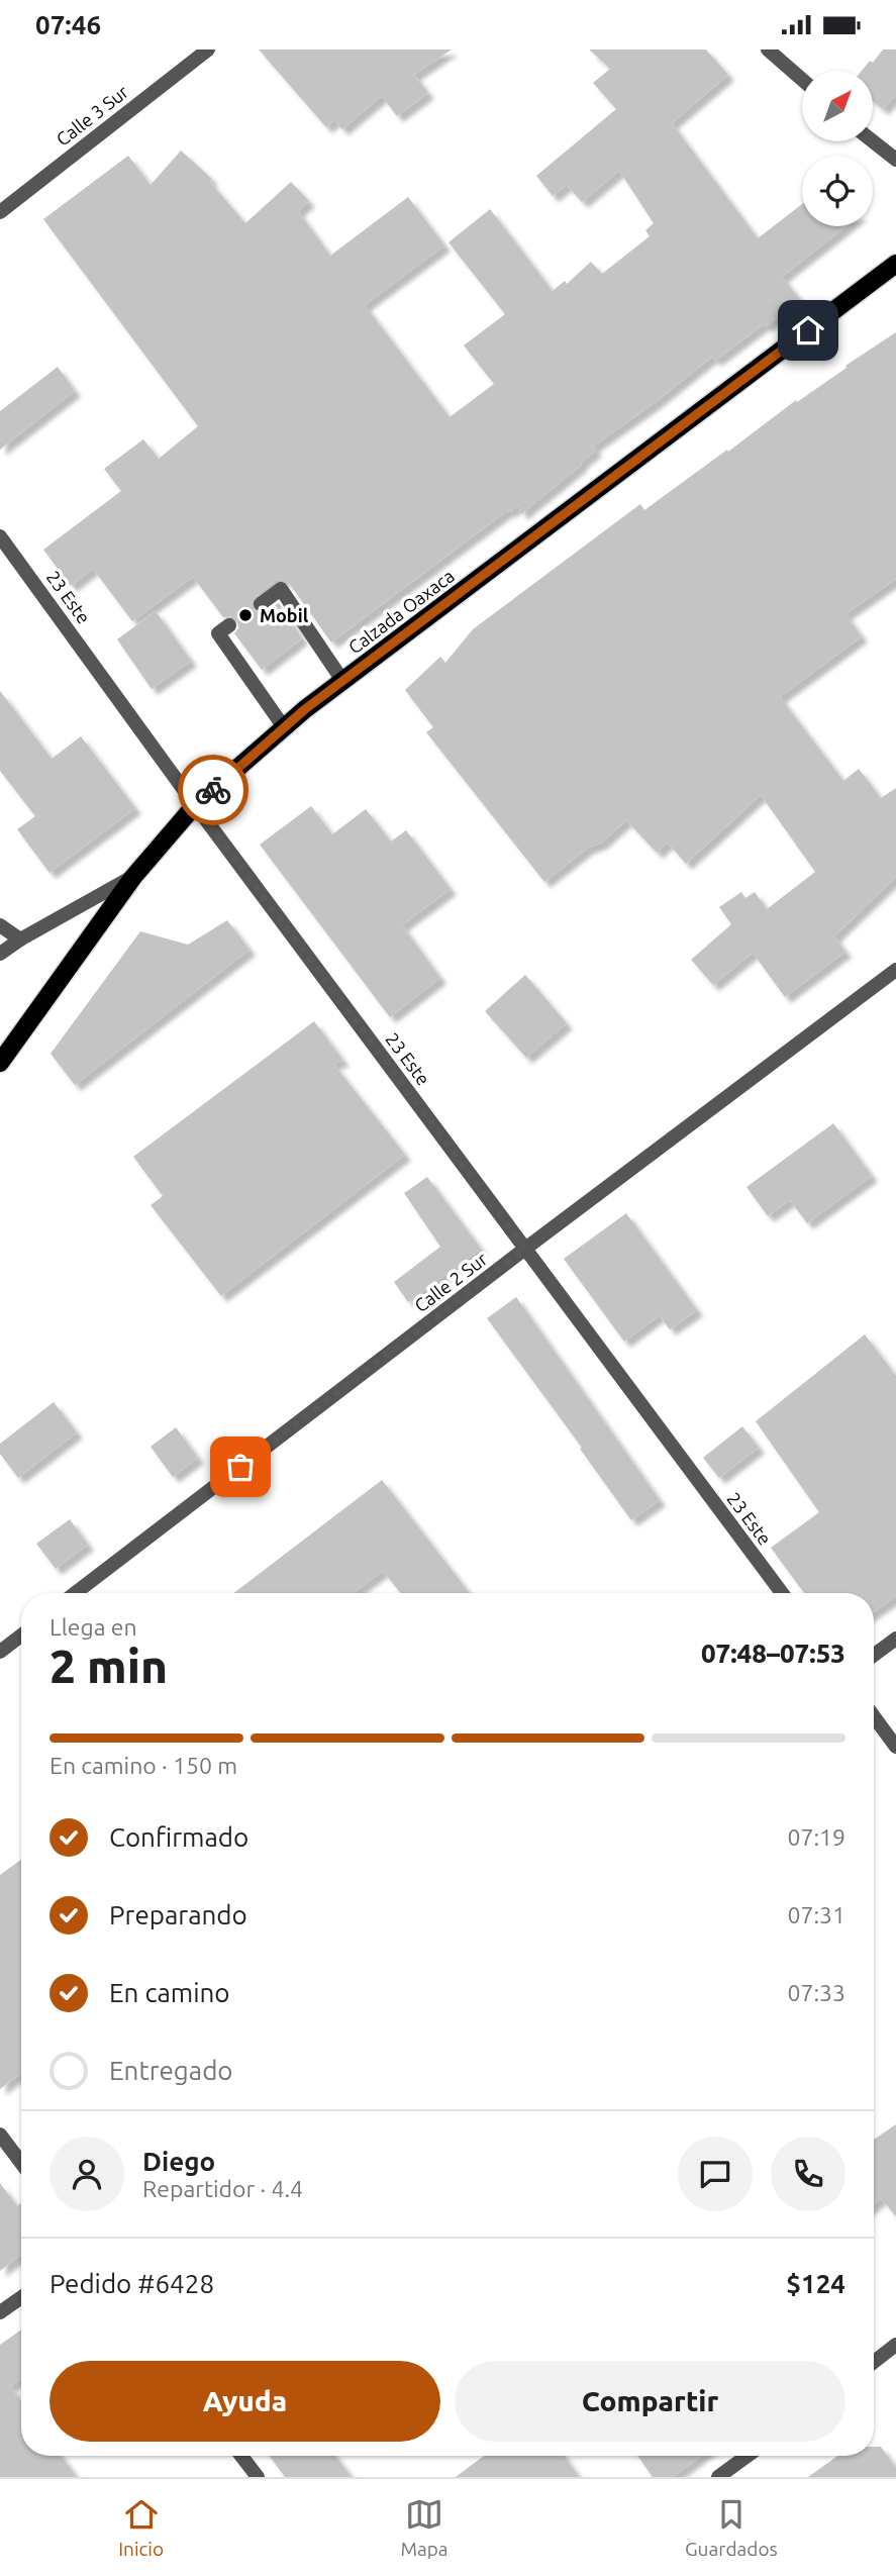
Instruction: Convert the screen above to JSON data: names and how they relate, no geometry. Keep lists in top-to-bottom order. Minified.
{"streets":{"main road":["Calzada Oaxaca"],"street":["Calle 3 Sur","23 Este","Calle 2 Sur"]},"crossings":[["23 Este","Calzada Oaxaca"],["23 Este","Calle 2 Sur"]],"places":["Mobil"],"north":"top right","page":{"status":"07:46","heading":["2 min","Llega en","07:48–07:53"],"panel":["Diego","Repartidor · 4.4","Pedido #6428","$124"],"bar":"En camino · 150 m","list":[["Confirmado","07:19"],["Preparando","07:31"],["En camino","07:33"],"Entregado"],"buttons":["Ayuda","Compartir"],"tabs":["Inicio","Mapa","Guardados"]}}
